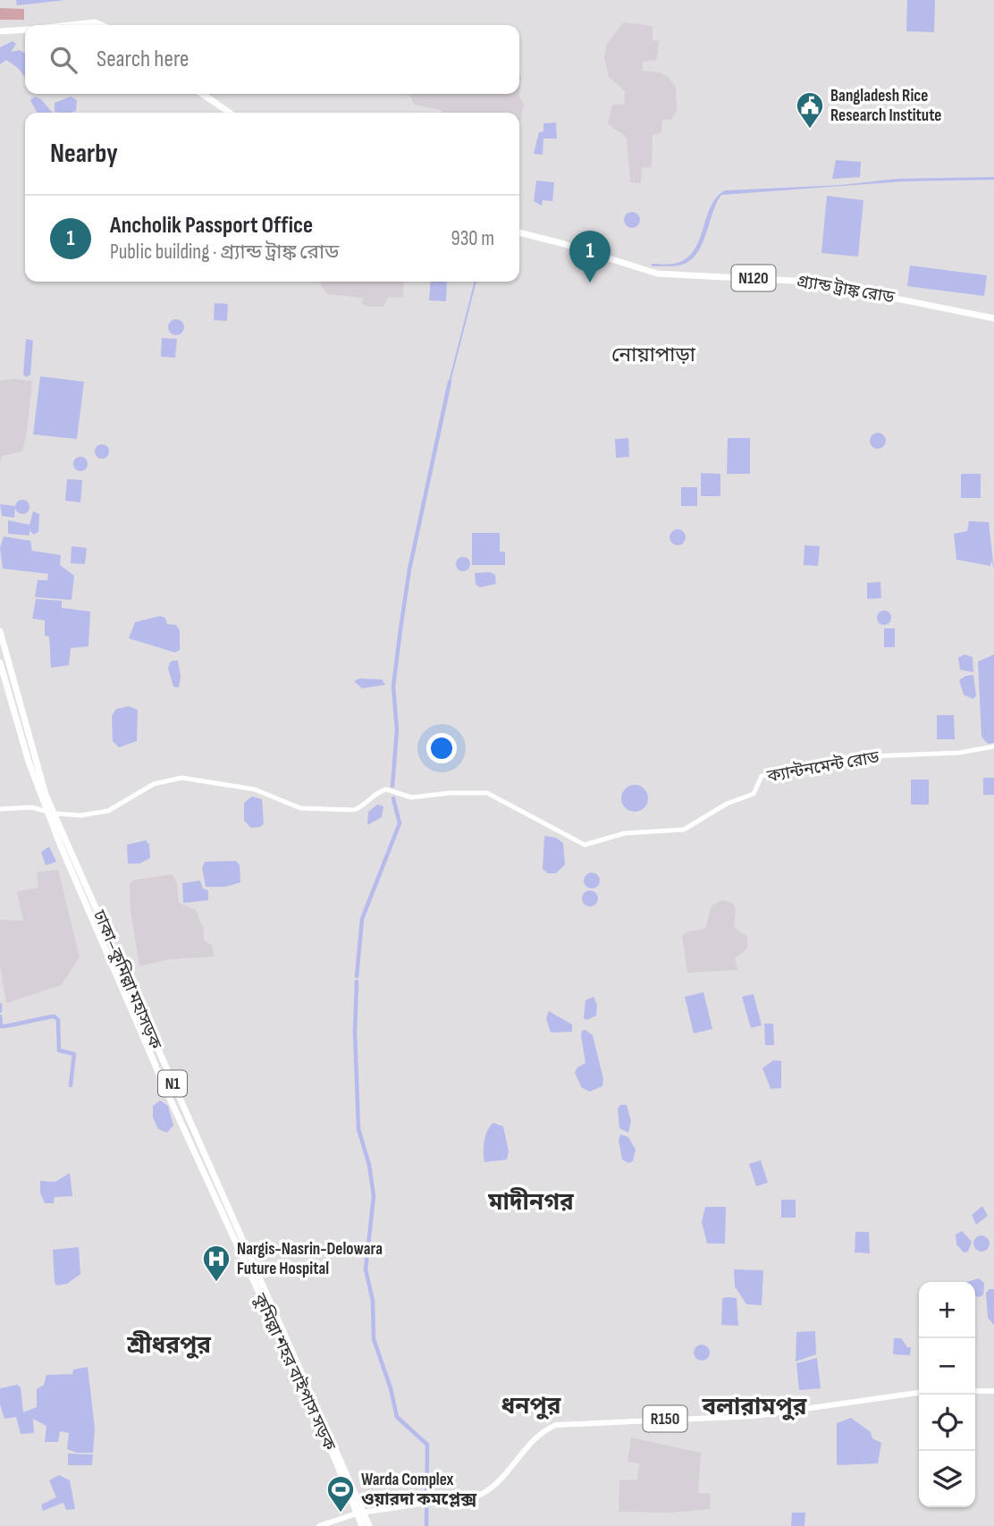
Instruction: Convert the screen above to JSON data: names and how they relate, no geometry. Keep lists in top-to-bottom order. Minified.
{"streets":{"highway":["N120","গ্র্যান্ড ট্রাঙ্ক রোড","ঢাকা–কুমিল্লা মহাসড়ক","N1","কুমিল্লা শহর বাইপাস সড়ক"],"main road":["ক্যান্টনমেন্ট রোড","R150"]},"crossings":[["ক্যান্টনমেন্ট রোড","ঢাকা–কুমিল্লা মহাসড়ক"],["ক্যান্টনমেন্ট রোড","কুমিল্লা শহর বাইপাস সড়ক"],["ঢাকা–কুমিল্লা মহাসড়ক","কুমিল্লা শহর বাইপাস সড়ক"]],"districts":["নোয়াপাড়া","মাদীনগর","শ্রীধরপুর","ধনপুর","বলারামপুর"],"places":{"public building":["Bangladesh Rice Research Institute"],"hospital":["Nargis-Nasrin-Delowara Future Hospital"],"sports":["Warda Complex ওয়ারদা কমপ্লেক্স"]},"page":{"search":"Search here","heading":"Nearby","list":[{"mark":"1","name":"Ancholik Passport Office","note":"Public building · গ্র্যান্ড ট্রাঙ্ক রোড","value":"930 m"}],"pins":"1","map_buttons":["+","−"]}}
